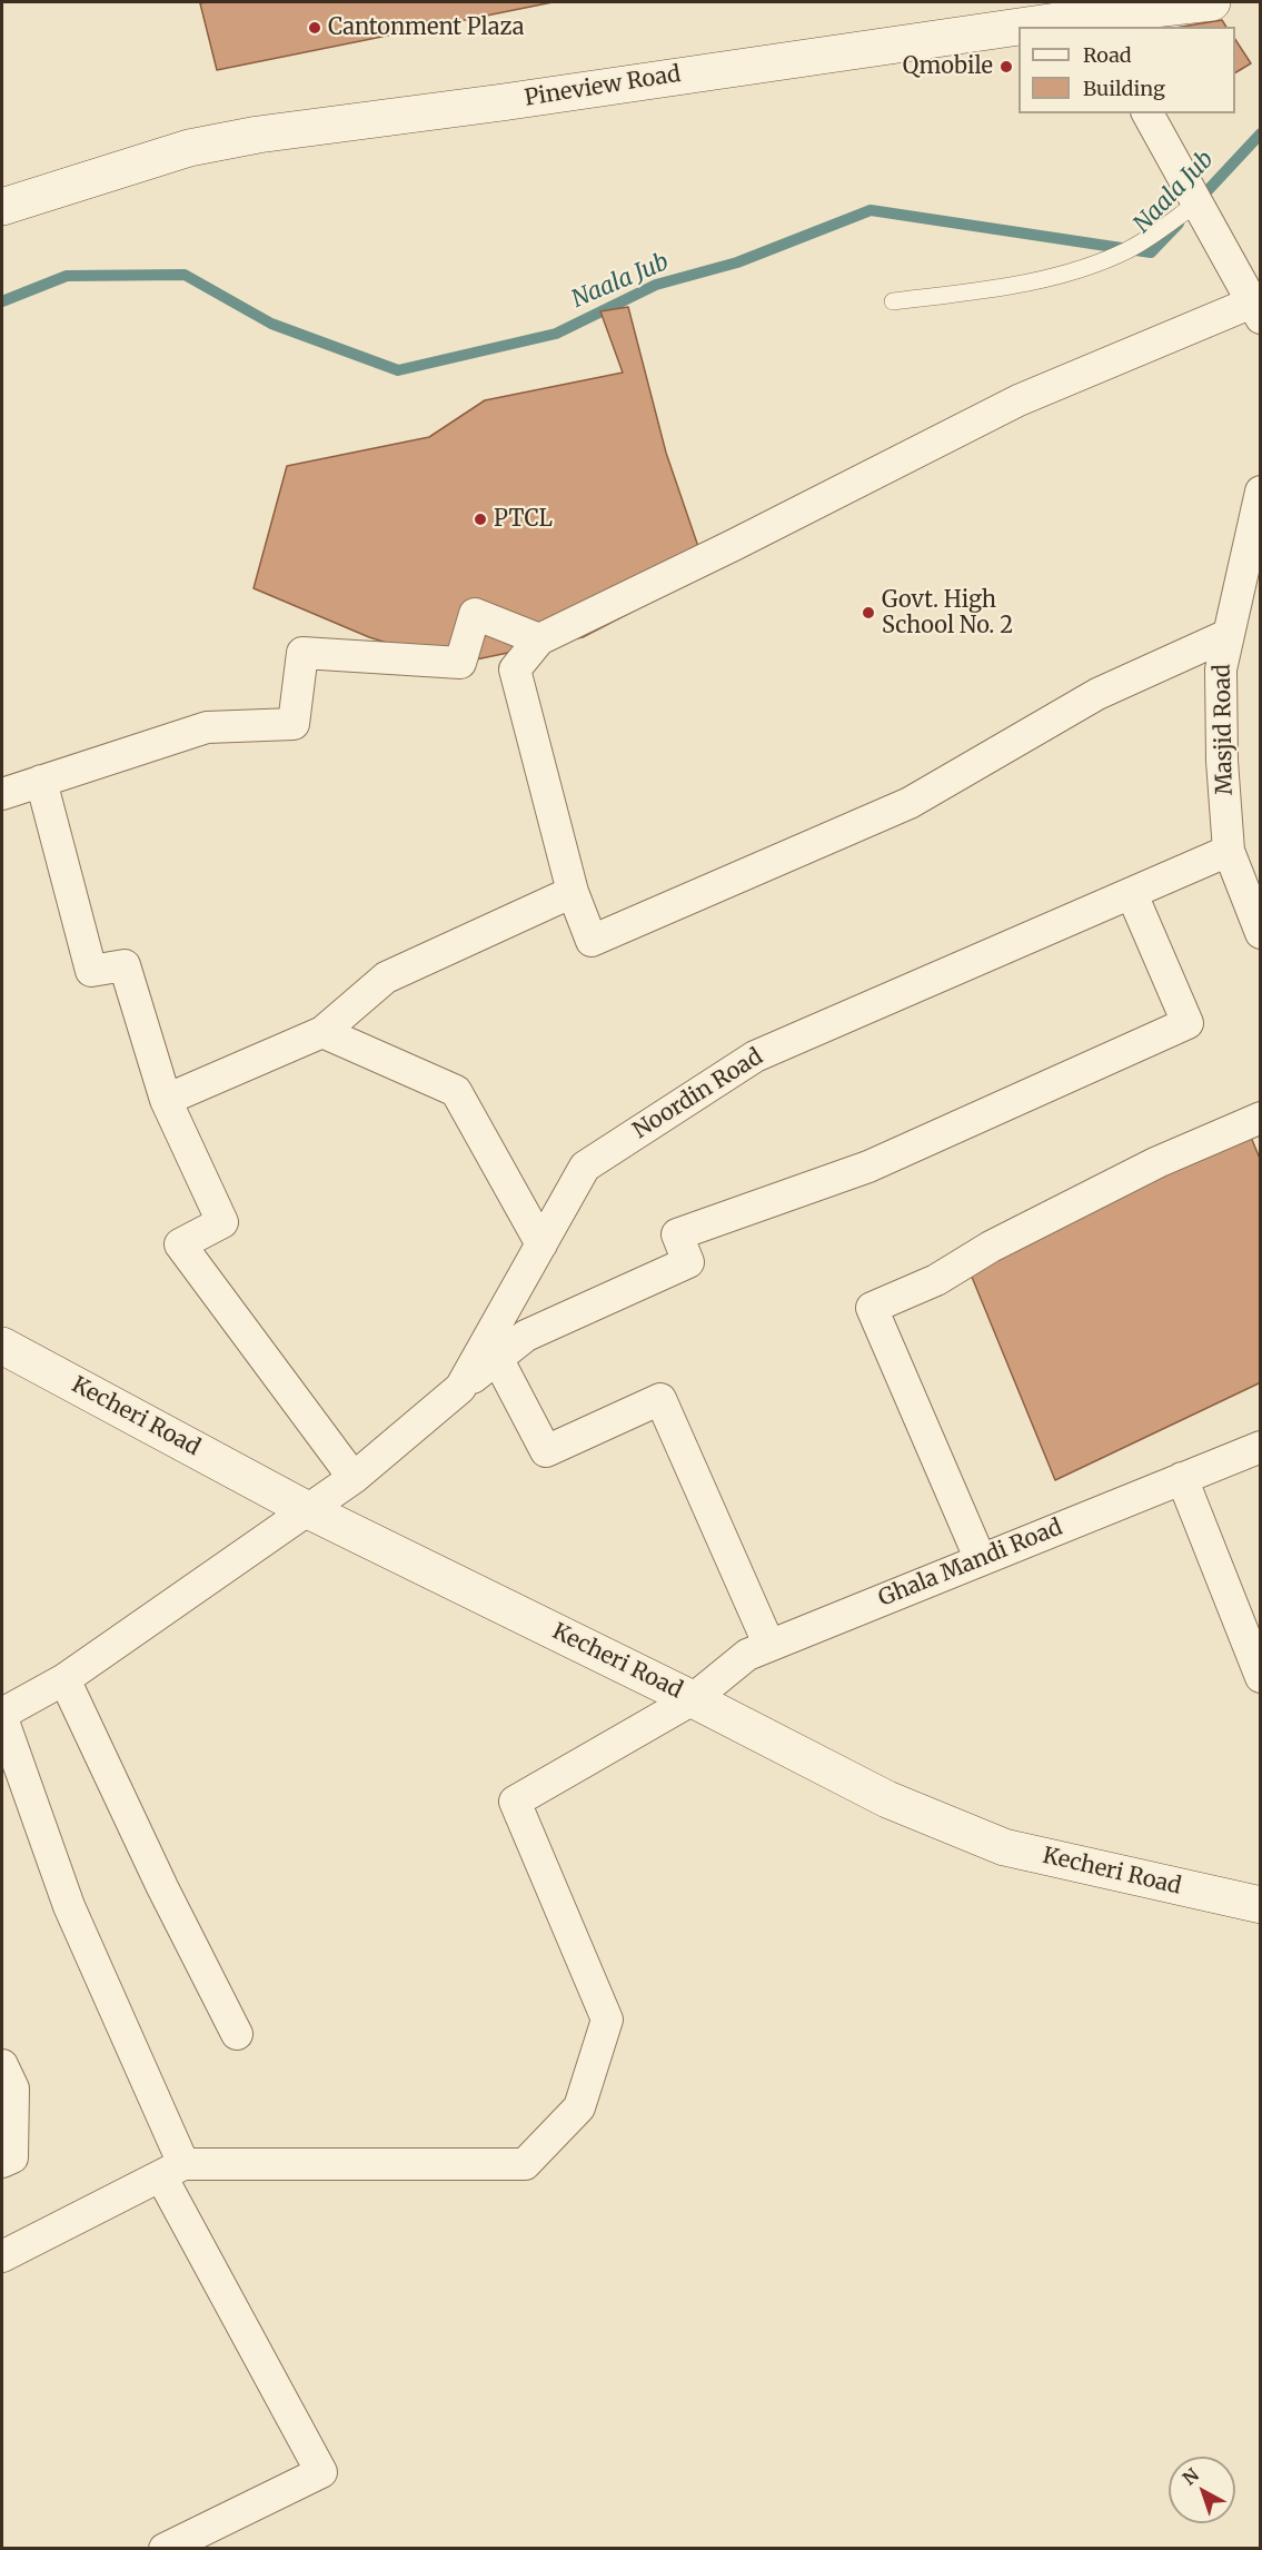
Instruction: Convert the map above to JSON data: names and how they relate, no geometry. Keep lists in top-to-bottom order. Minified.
{"streets":{"street":["Pineview Road","Masjid Road","Noordin Road","Kecheri Road","Ghala Mandi Road"]},"crossings":[["Masjid Road","Noordin Road"],["Noordin Road","Kecheri Road"],["Kecheri Road","Ghala Mandi Road"]],"water":["Naala Jub"],"places":["Cantonment Plaza","Qmobile","PTCL","Govt. High School No. 2"],"legend":["Road","Building"],"north":"top left"}
